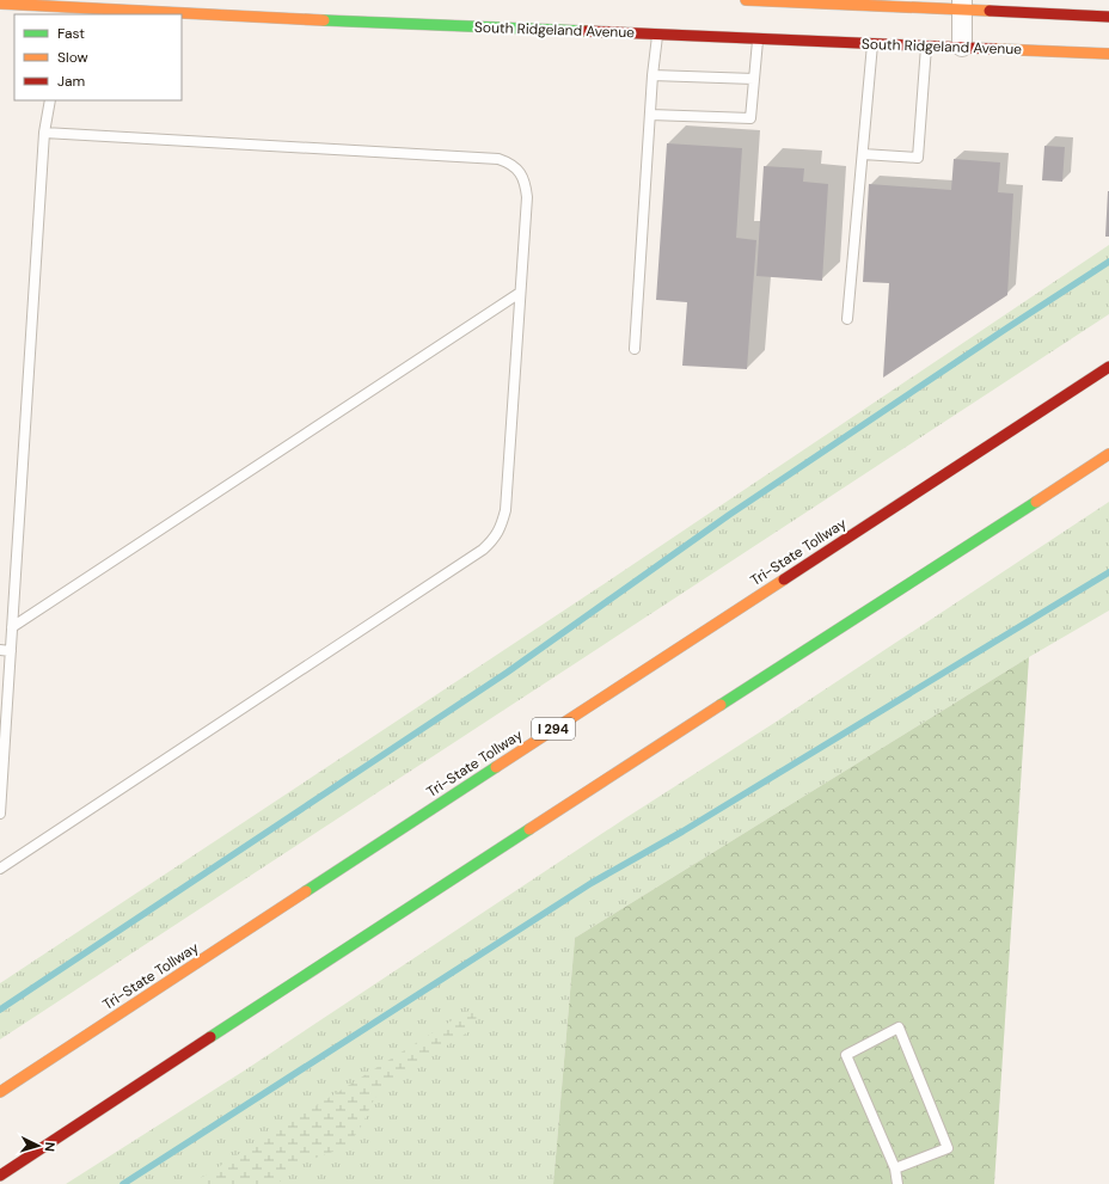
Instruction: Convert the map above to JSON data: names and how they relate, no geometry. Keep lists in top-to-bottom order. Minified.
{"streets":{"main road":["South Ridgeland Avenue","Tri-State Tollway","I 294"]},"legend":["Fast","Slow","Jam"],"north":"right"}
